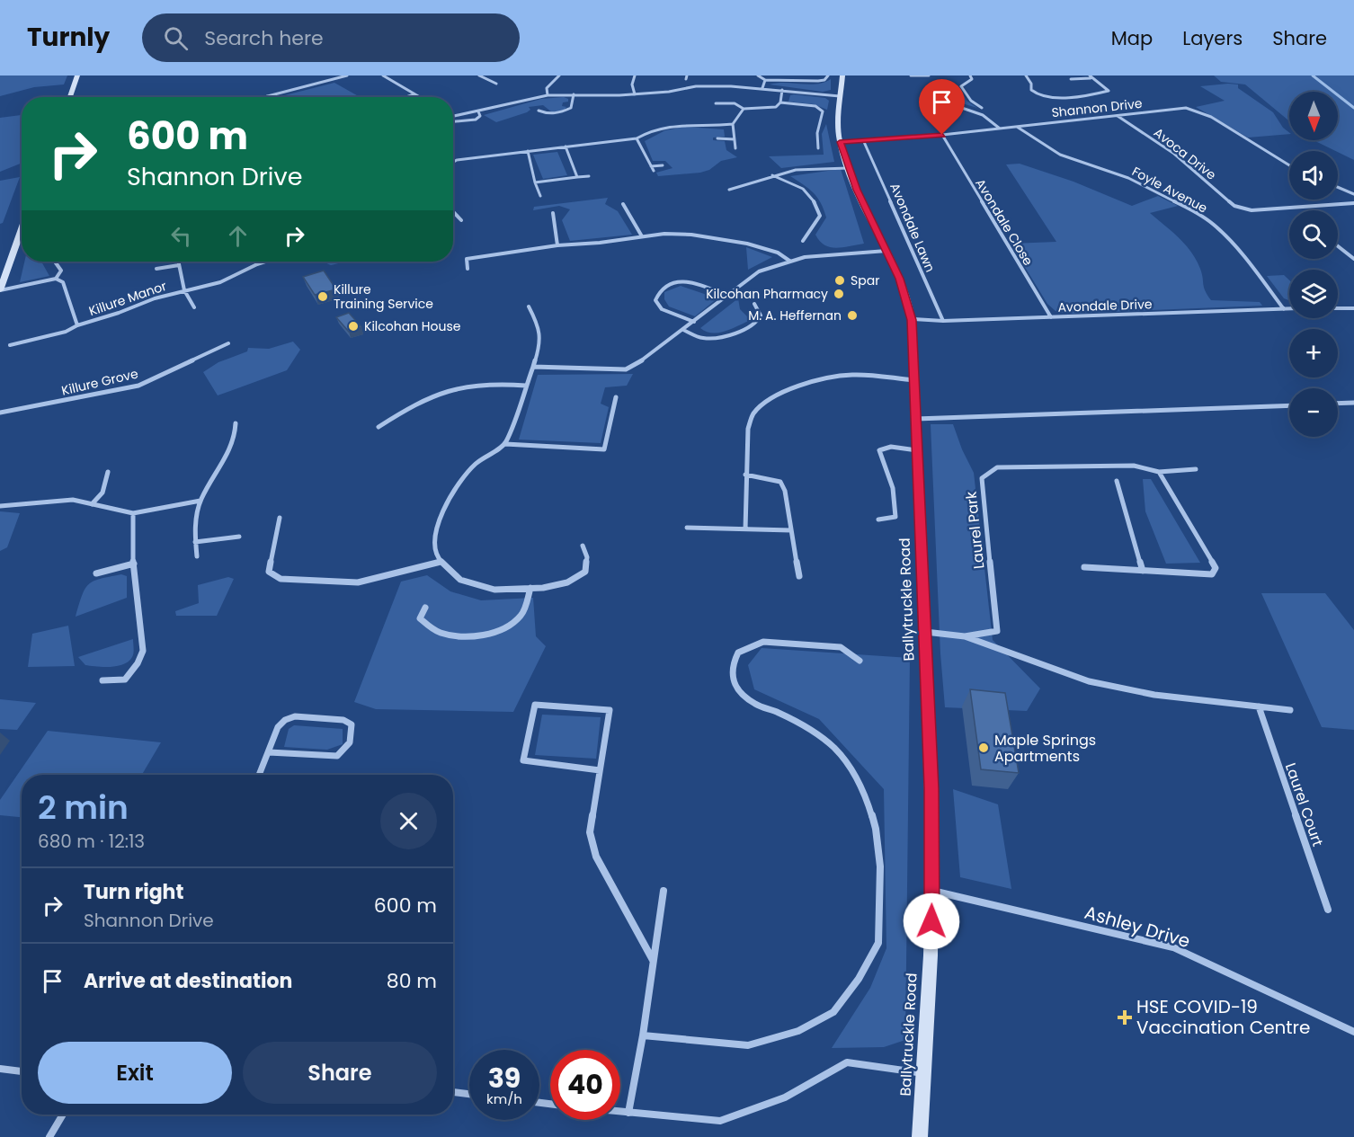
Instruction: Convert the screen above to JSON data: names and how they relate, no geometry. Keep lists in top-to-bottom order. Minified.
{"streets":{"street":["Shannon Drive","Avoca Drive","Foyle Avenue","Avondale Close","Avondale Lawn","Killure Manor","Avondale Drive","Killure Grove","Laurel Park","Ballytruckle Road","Laurel Court","Ashley Drive"]},"crossings":[["Shannon Drive","Avoca Drive"],["Shannon Drive","Foyle Avenue"],["Shannon Drive","Avondale Close"],["Shannon Drive","Avondale Lawn"],["Shannon Drive","Ballytruckle Road"],["Foyle Avenue","Avondale Drive"],["Avondale Close","Avondale Drive"],["Avondale Lawn","Avondale Drive"],["Avondale Drive","Ballytruckle Road"],["Laurel Park","Ballytruckle Road"],["Laurel Park","Laurel Court"],["Ballytruckle Road","Ashley Drive"]],"places":{"other":["Spar","Kilcohan Pharmacy","Killure Training Service","M. A. Heffernan","Kilcohan House","Maple Springs Apartments"],"health":["HSE COVID-19 Vaccination Centre"]},"north":"bottom","page":{"header":"Turnly","search":"Search here","nav":["Map","Layers","Share"],"map_buttons":["+","−"],"turn":["600 m","Shannon Drive"],"heading":["2 min","680 m · 12:13"],"list":[{"name":"Turn right","note":"Shannon Drive","value":"600 m"},{"name":"Arrive at destination","value":"80 m"}],"buttons":["Exit","Share"],"speed":"39 km/h","limit":"40"}}
